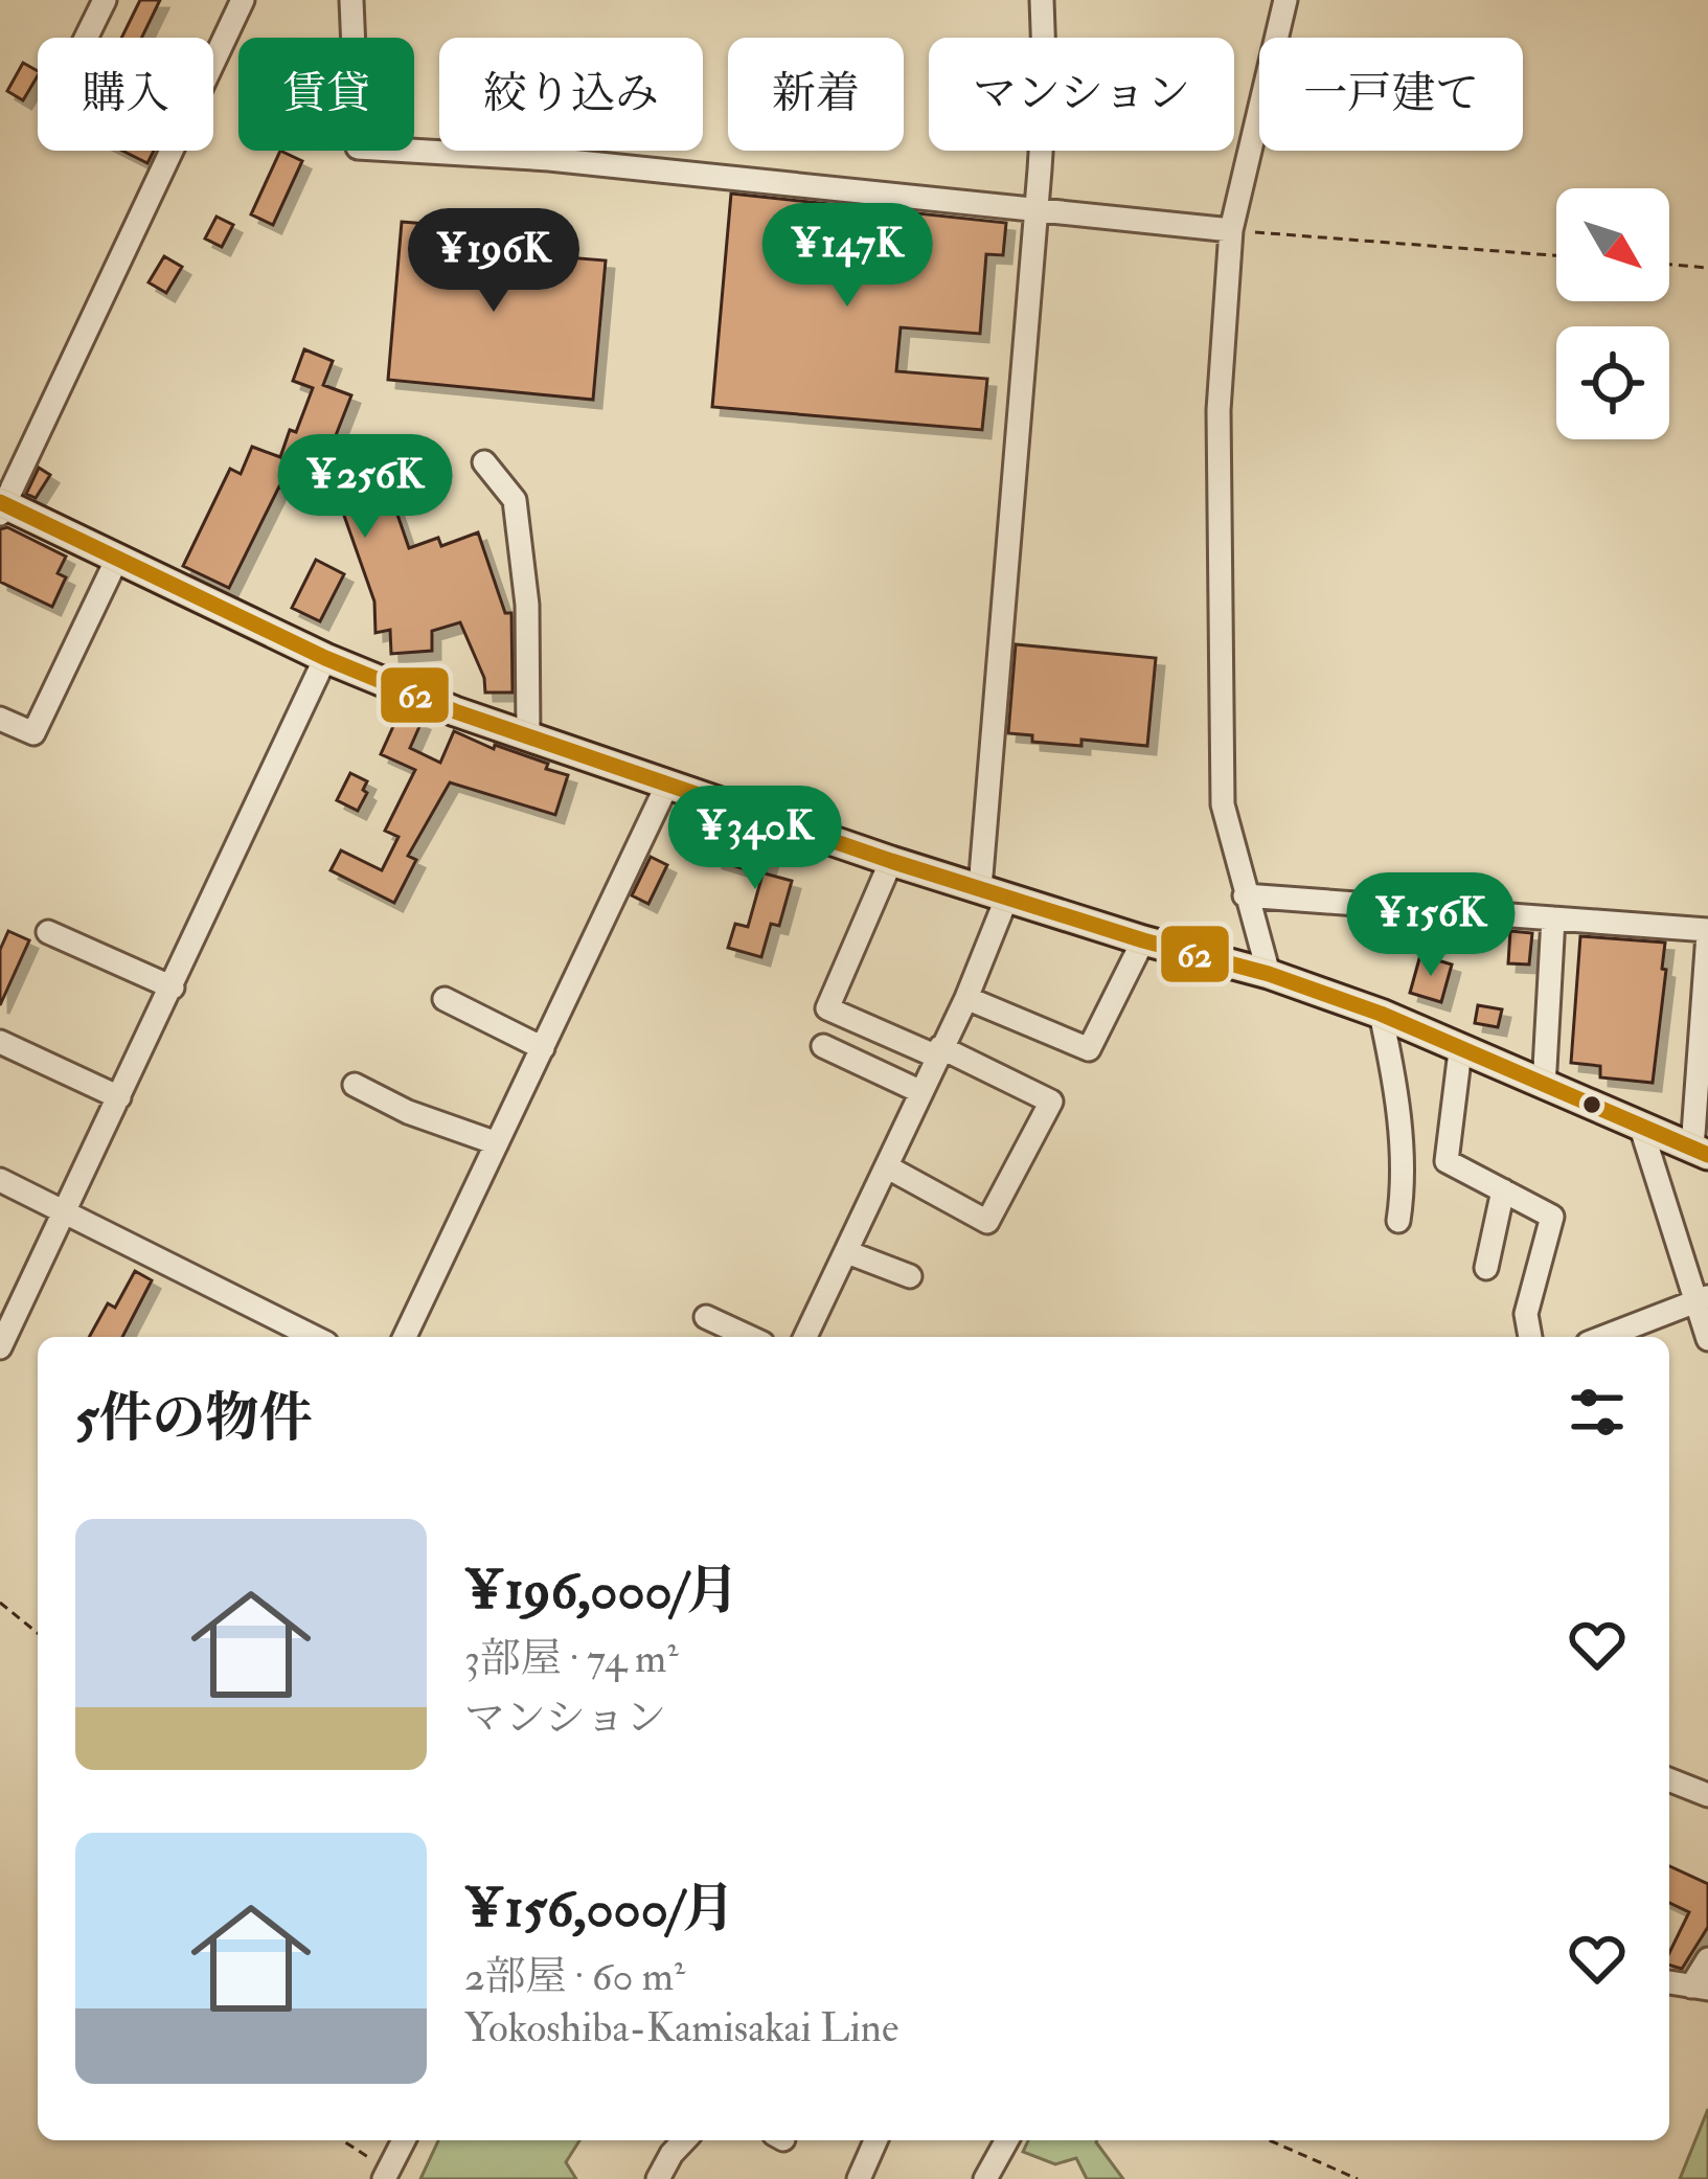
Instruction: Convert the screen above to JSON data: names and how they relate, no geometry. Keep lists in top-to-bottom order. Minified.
{"lines":["transit line 62"],"north":"bottom right","page":{"chip":["購入","賃貸","絞り込み","新着","マンション","一戸建て"],"price":["¥147K","¥196K","¥256K","¥340K","¥156K"],"heading":"5件の物件","list":[{"name":"¥196,000/月","note":"3部屋 · 74 m² · マンション"},{"name":"¥156,000/月","note":"2部屋 · 60 m² · Yokoshiba-Kamisakai Line"}]}}
